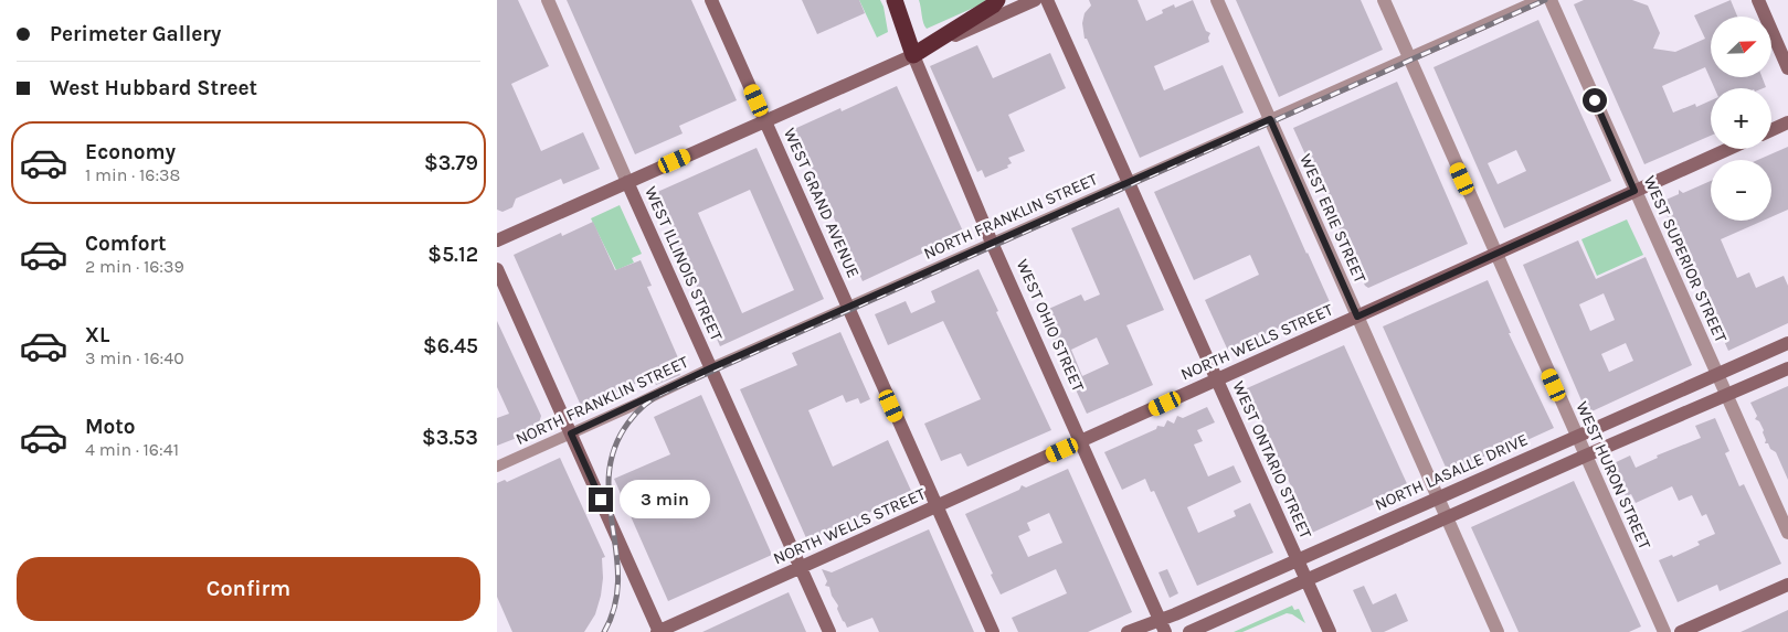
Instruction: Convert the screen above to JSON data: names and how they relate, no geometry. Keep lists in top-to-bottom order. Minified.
{"streets":{"highway":["WEST OHIO STREET"],"main road":["WEST GRAND AVENUE","WEST ILLINOIS STREET","NORTH WELLS STREET","WEST ONTARIO STREET","NORTH LASALLE DRIVE"],"street":["NORTH FRANKLIN STREET","WEST ERIE STREET","WEST SUPERIOR STREET","WEST HURON STREET"]},"crossings":[["WEST GRAND AVENUE","NORTH FRANKLIN STREET"],["WEST GRAND AVENUE","NORTH WELLS STREET"],["NORTH FRANKLIN STREET","WEST ERIE STREET"],["NORTH FRANKLIN STREET","WEST ILLINOIS STREET"],["NORTH FRANKLIN STREET","WEST OHIO STREET"],["NORTH FRANKLIN STREET","WEST ONTARIO STREET"],["NORTH FRANKLIN STREET","WEST HURON STREET"],["WEST ERIE STREET","NORTH WELLS STREET"],["WEST ERIE STREET","NORTH LASALLE DRIVE"],["WEST SUPERIOR STREET","NORTH WELLS STREET"],["WEST SUPERIOR STREET","NORTH LASALLE DRIVE"],["WEST ILLINOIS STREET","NORTH WELLS STREET"],["WEST OHIO STREET","NORTH WELLS STREET"],["WEST OHIO STREET","NORTH LASALLE DRIVE"],["NORTH WELLS STREET","WEST ONTARIO STREET"],["NORTH WELLS STREET","WEST HURON STREET"],["WEST ONTARIO STREET","NORTH LASALLE DRIVE"],["NORTH LASALLE DRIVE","WEST HURON STREET"]],"north":"top right","page":{"banner":["Perimeter Gallery","West Hubbard Street"],"map_buttons":["+","−"],"list":[{"name":"Economy","note":"1 min · 16:38","value":"$3.79"},{"name":"Comfort","note":"2 min · 16:39","value":"$5.12"},{"name":"XL","note":"3 min · 16:40","value":"$6.45"},{"name":"Moto","note":"4 min · 16:41","value":"$3.53"}],"bubble":"3 min","buttons":"Confirm"}}
